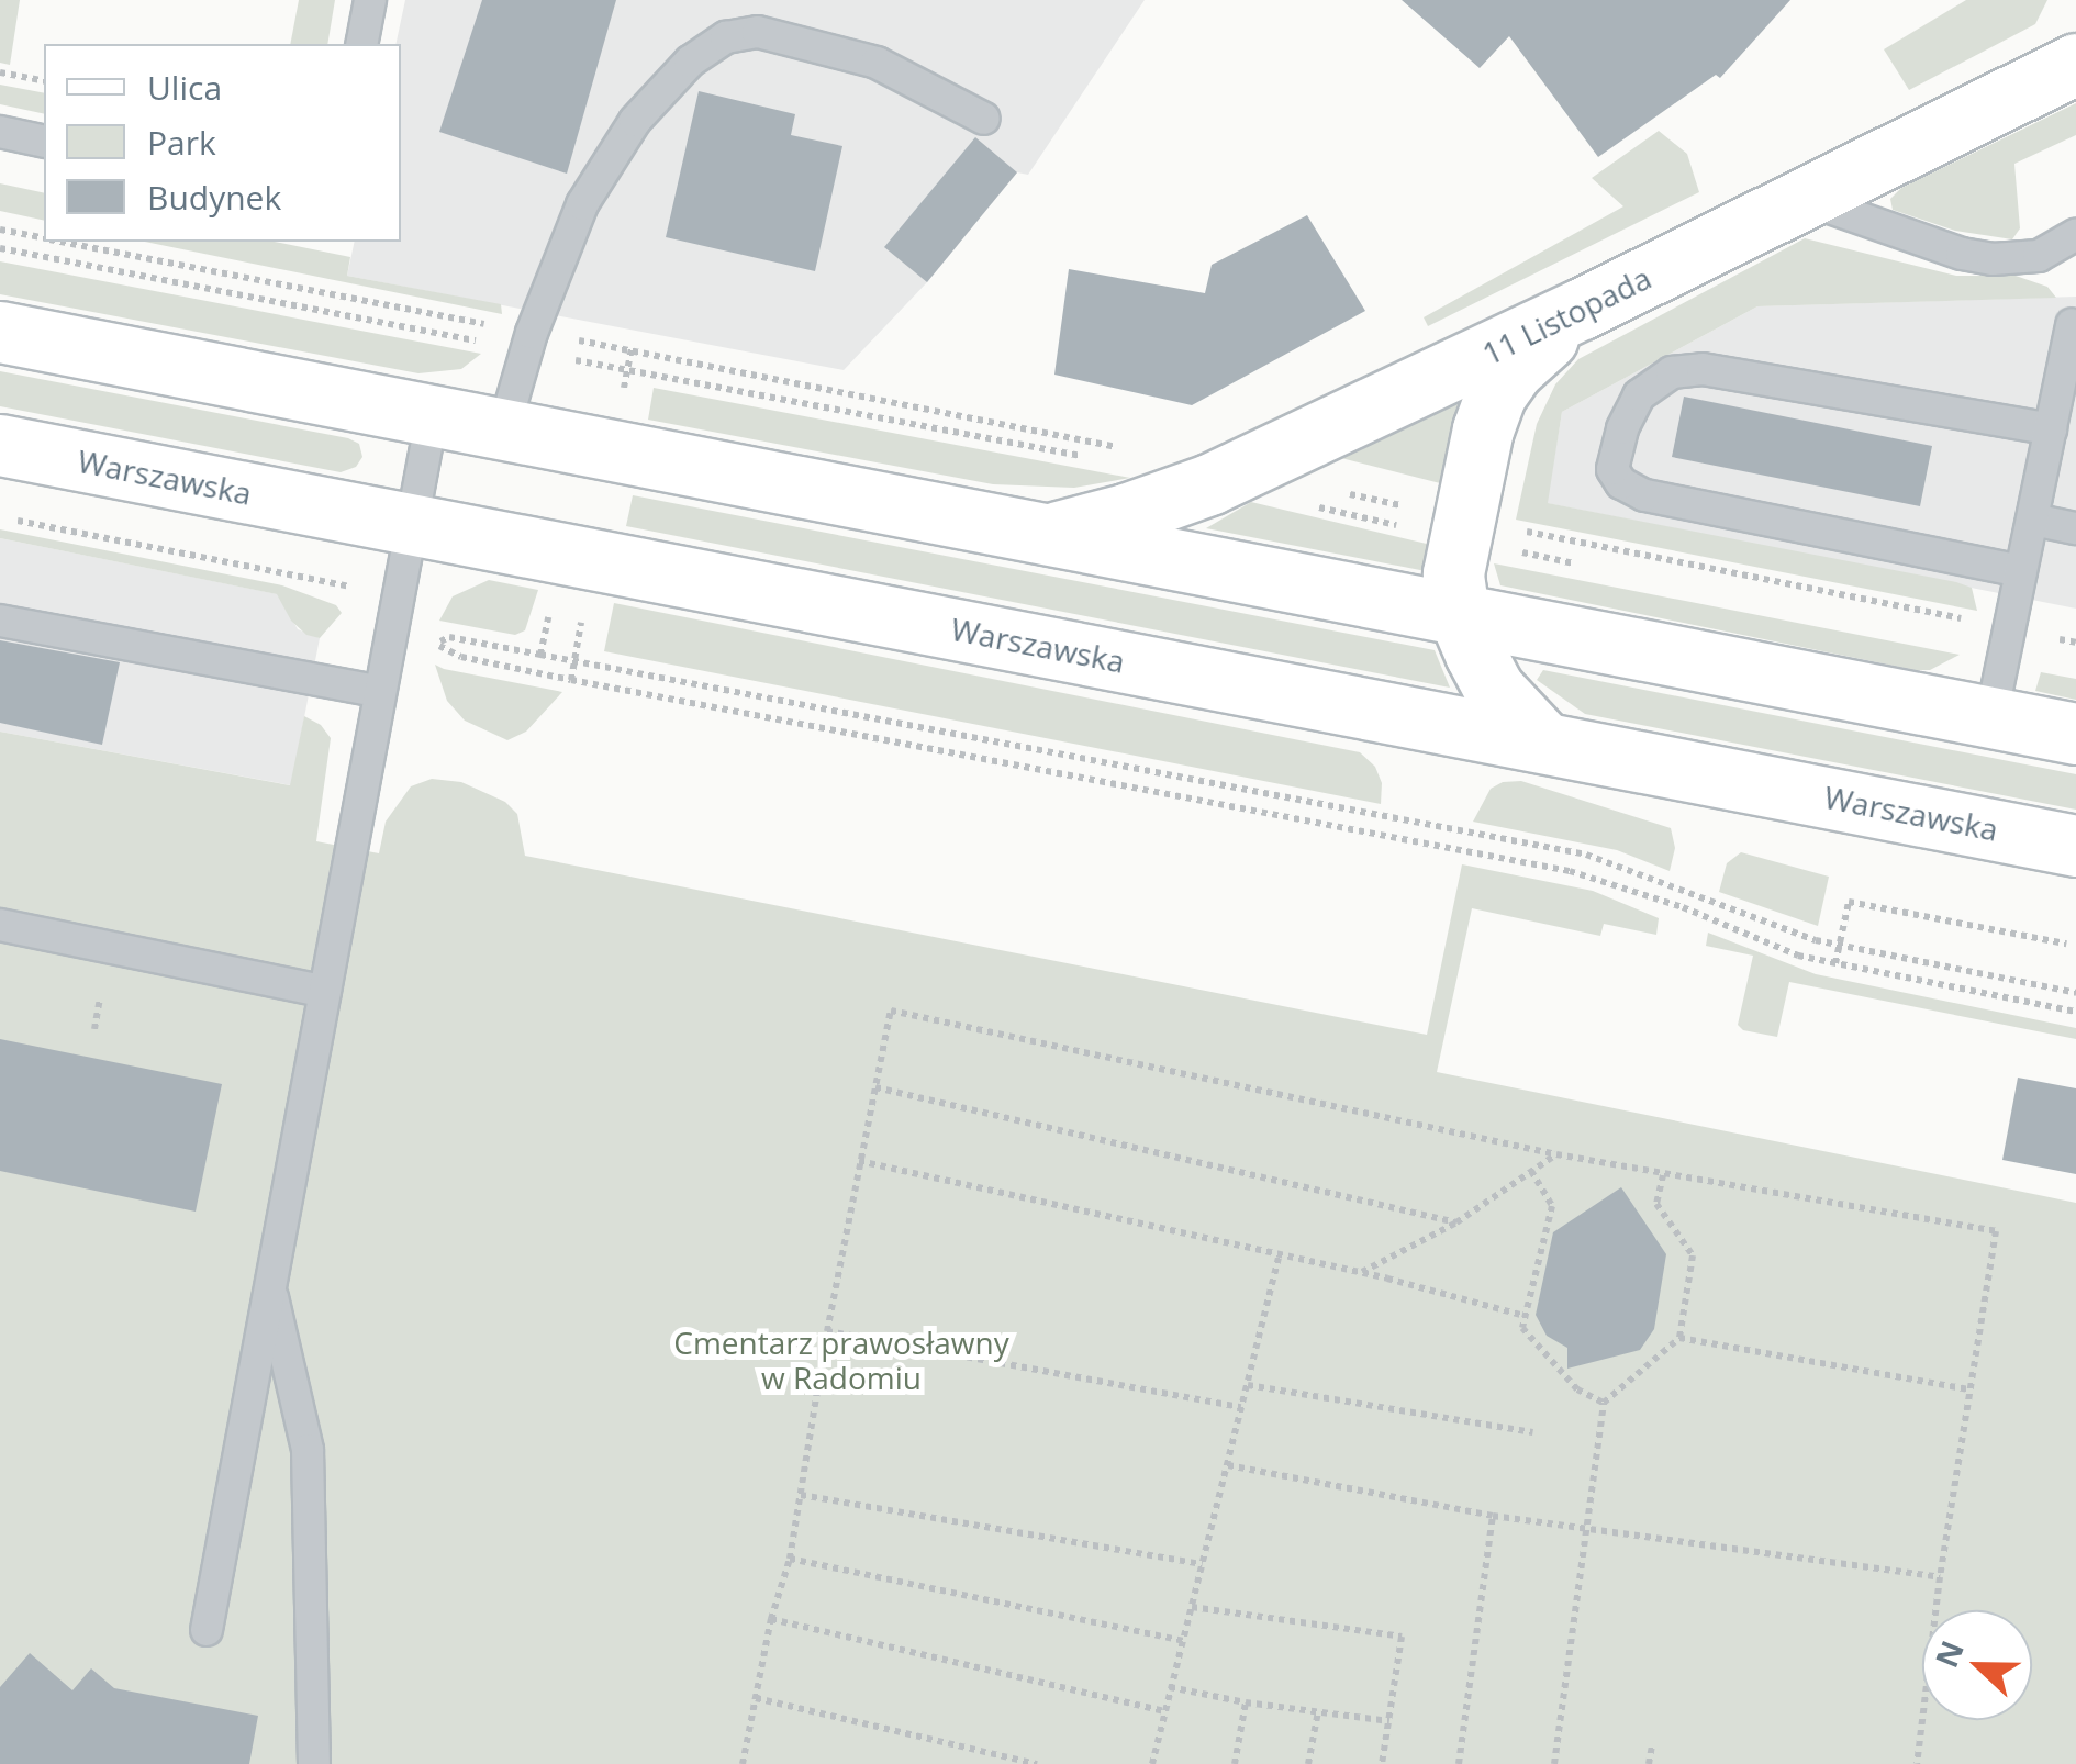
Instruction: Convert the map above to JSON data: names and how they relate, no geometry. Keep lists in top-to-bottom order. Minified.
{"streets":{"main road":["11 Listopada","Warszawska"]},"parks":["Cmentarz prawosławny w Radomiu"],"legend":["Ulica","Park","Budynek"],"north":"left"}
